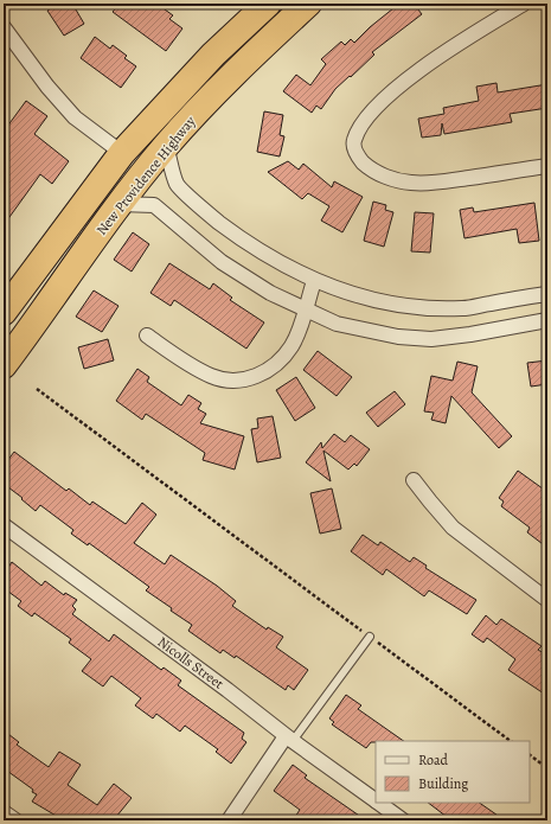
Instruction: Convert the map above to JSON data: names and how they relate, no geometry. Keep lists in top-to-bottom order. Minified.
{"streets":{"highway":["New Providence Highway"],"street":["Nicolls Street"]},"legend":["Road","Building"]}
